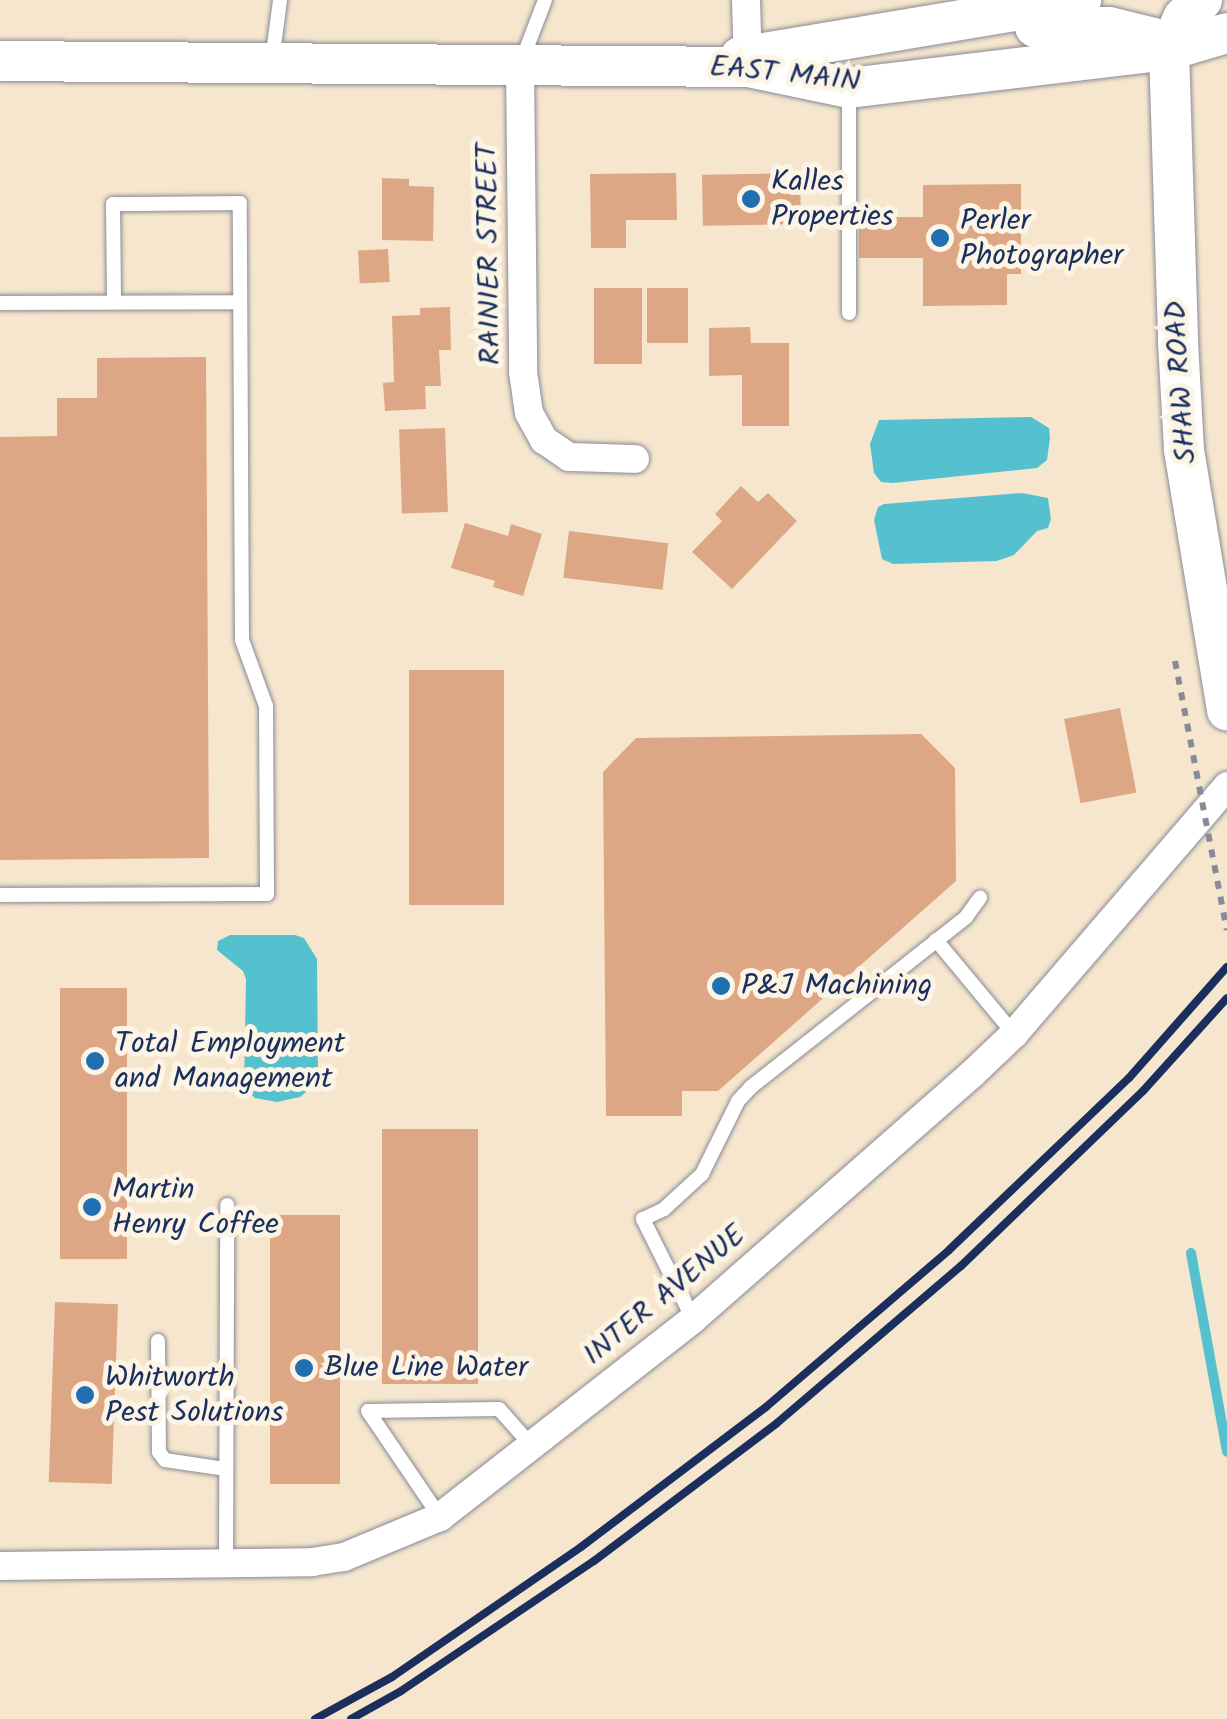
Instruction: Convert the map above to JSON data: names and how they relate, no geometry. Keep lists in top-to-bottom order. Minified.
{"streets":{"main road":["EAST MAIN","SHAW ROAD"],"street":["RAINIER STREET","INTER AVENUE"]},"crossings":[["EAST MAIN","RAINIER STREET"],["EAST MAIN","SHAW ROAD"]],"places":["Kalles Properties","Perler Photographer","P&J Machining","Total Employment and Management","Martin Henry Coffee","Blue Line Water","Whitworth Pest Solutions"]}
